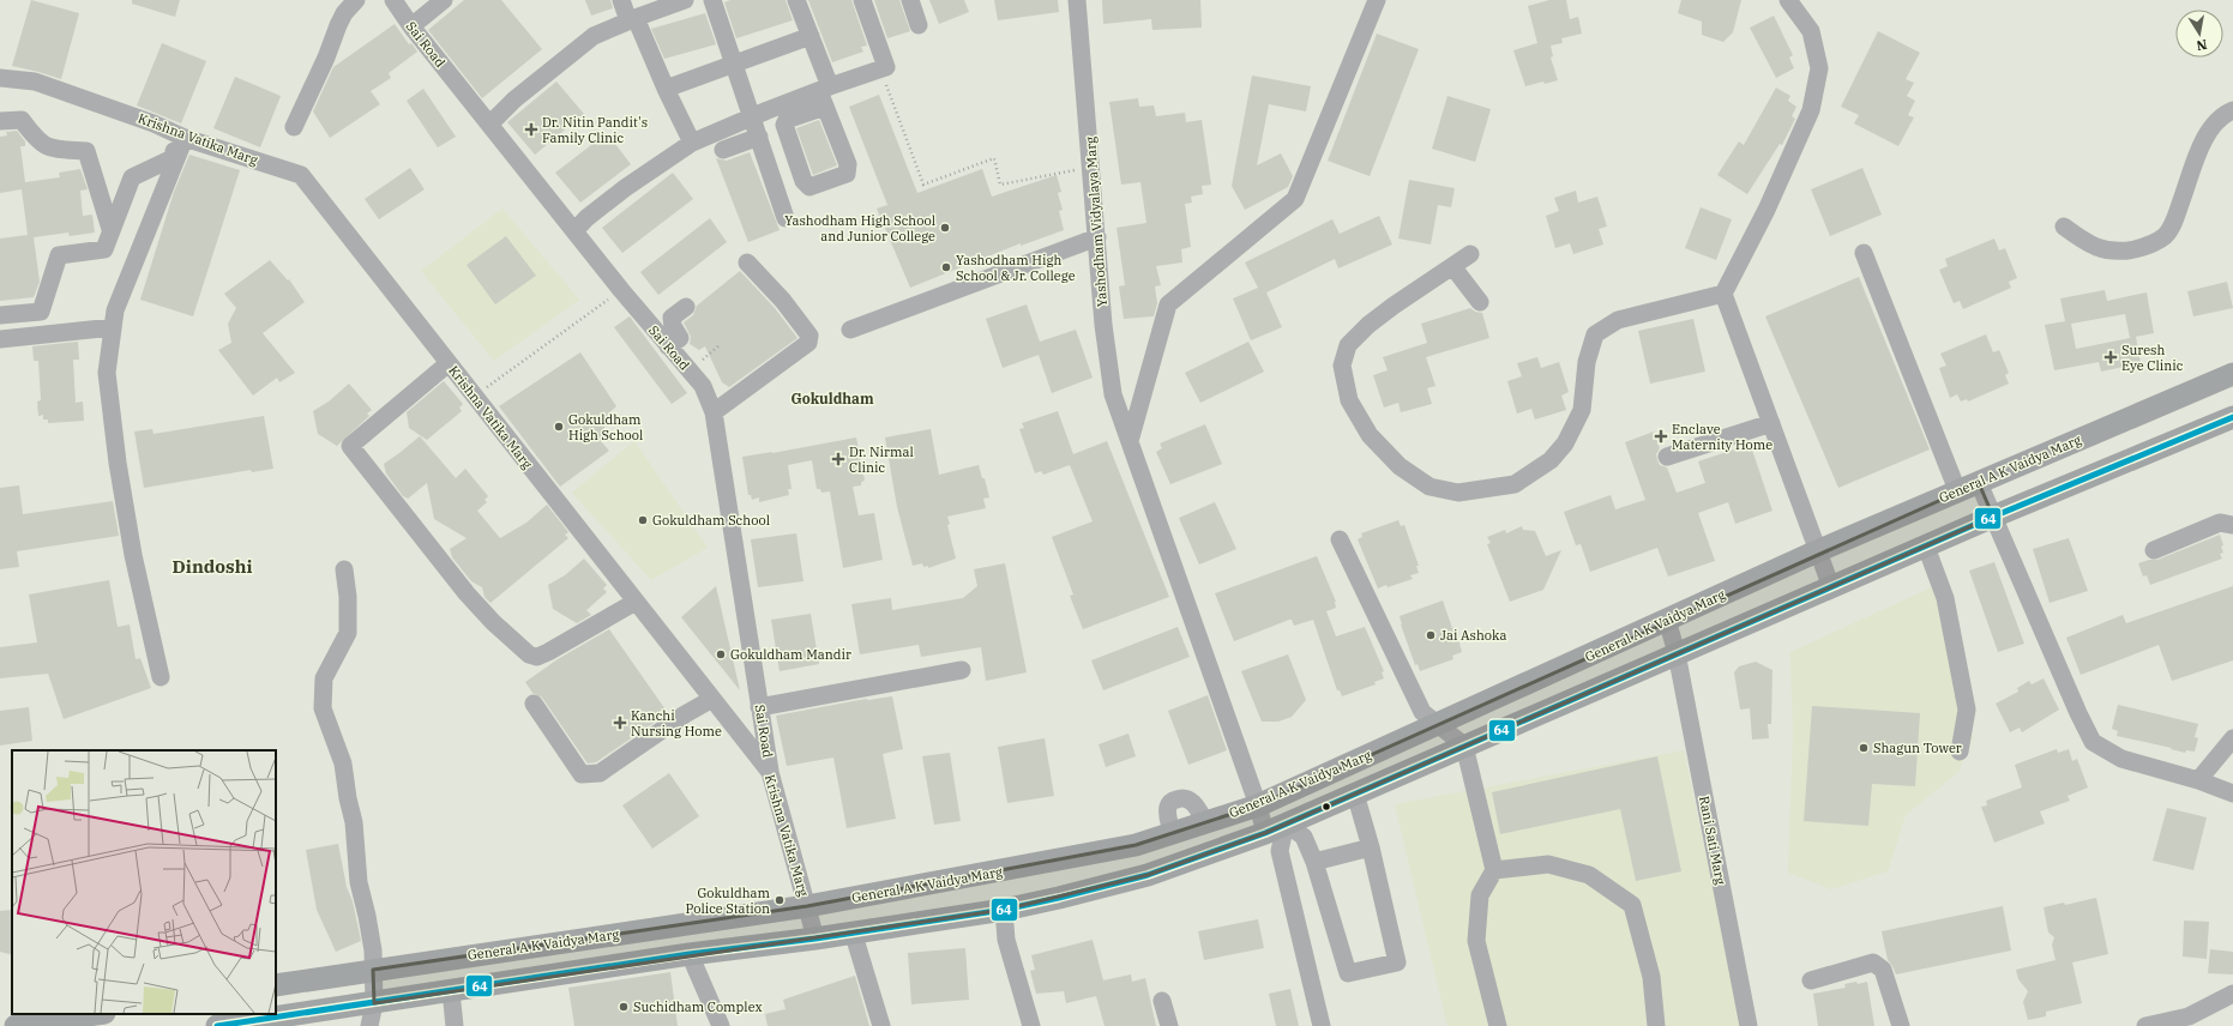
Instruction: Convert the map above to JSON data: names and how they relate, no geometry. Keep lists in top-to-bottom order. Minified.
{"streets":{"main road":["General A K Vaidya Marg"],"street":["Sai Road","Krishna Vatika Marg","Yashodham Vidyalaya Marg","Rani Sati Marg"]},"crossings":[["Sai Road","Krishna Vatika Marg"],["Krishna Vatika Marg","General A K Vaidya Marg"],["Yashodham Vidyalaya Marg","General A K Vaidya Marg"],["General A K Vaidya Marg","Rani Sati Marg"]],"districts":["Gokuldham","Dindoshi"],"places":{"health":["Dr. Nitin Pandit's Family Clinic","Suresh Eye Clinic","Enclave Maternity Home","Dr. Nirmal Clinic","Kanchi Nursing Home"],"other":["Yashodham High School and Junior College","Yashodham High School & Jr. College","Gokuldham High School","Gokuldham School","Jai Ashoka","Gokuldham Mandir","Shagun Tower","Gokuldham Police Station","Suchidham Complex"]},"lines":["transit line 64"],"north":"bottom"}
